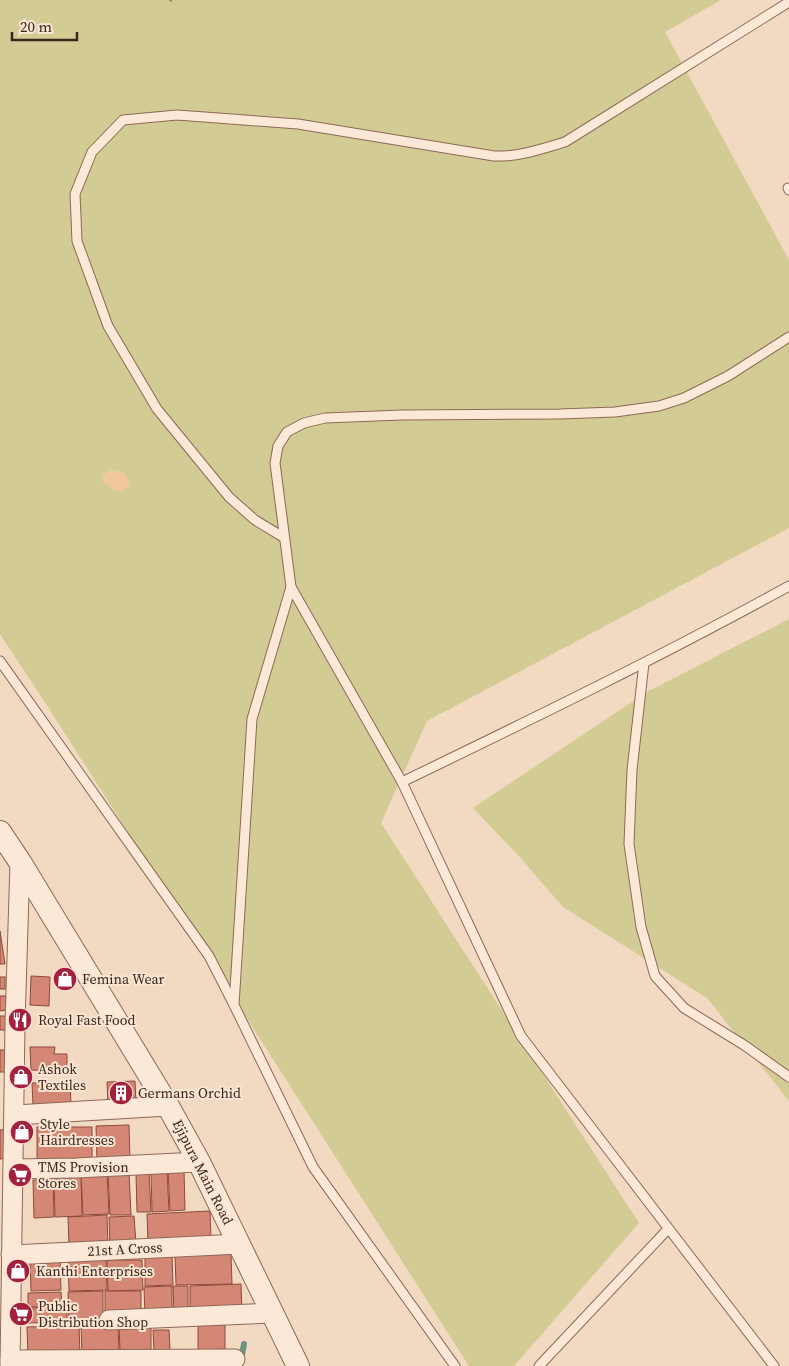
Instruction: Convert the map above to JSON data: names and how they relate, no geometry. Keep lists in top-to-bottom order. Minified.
{"streets":{"street":["Ejipura Main Road","21st A Cross"]},"crossings":[["Ejipura Main Road","21st A Cross"]],"places":{"shop":["Femina Wear","Ashok Textiles","Style Hairdresses","Kanthi Enterprises"],"restaurant":["Royal Fast Food"],"building":["Germans Orchid"],"supermarket":["TMS Provision Stores","Public Distribution Shop"]},"scale_bar":"20 m"}
